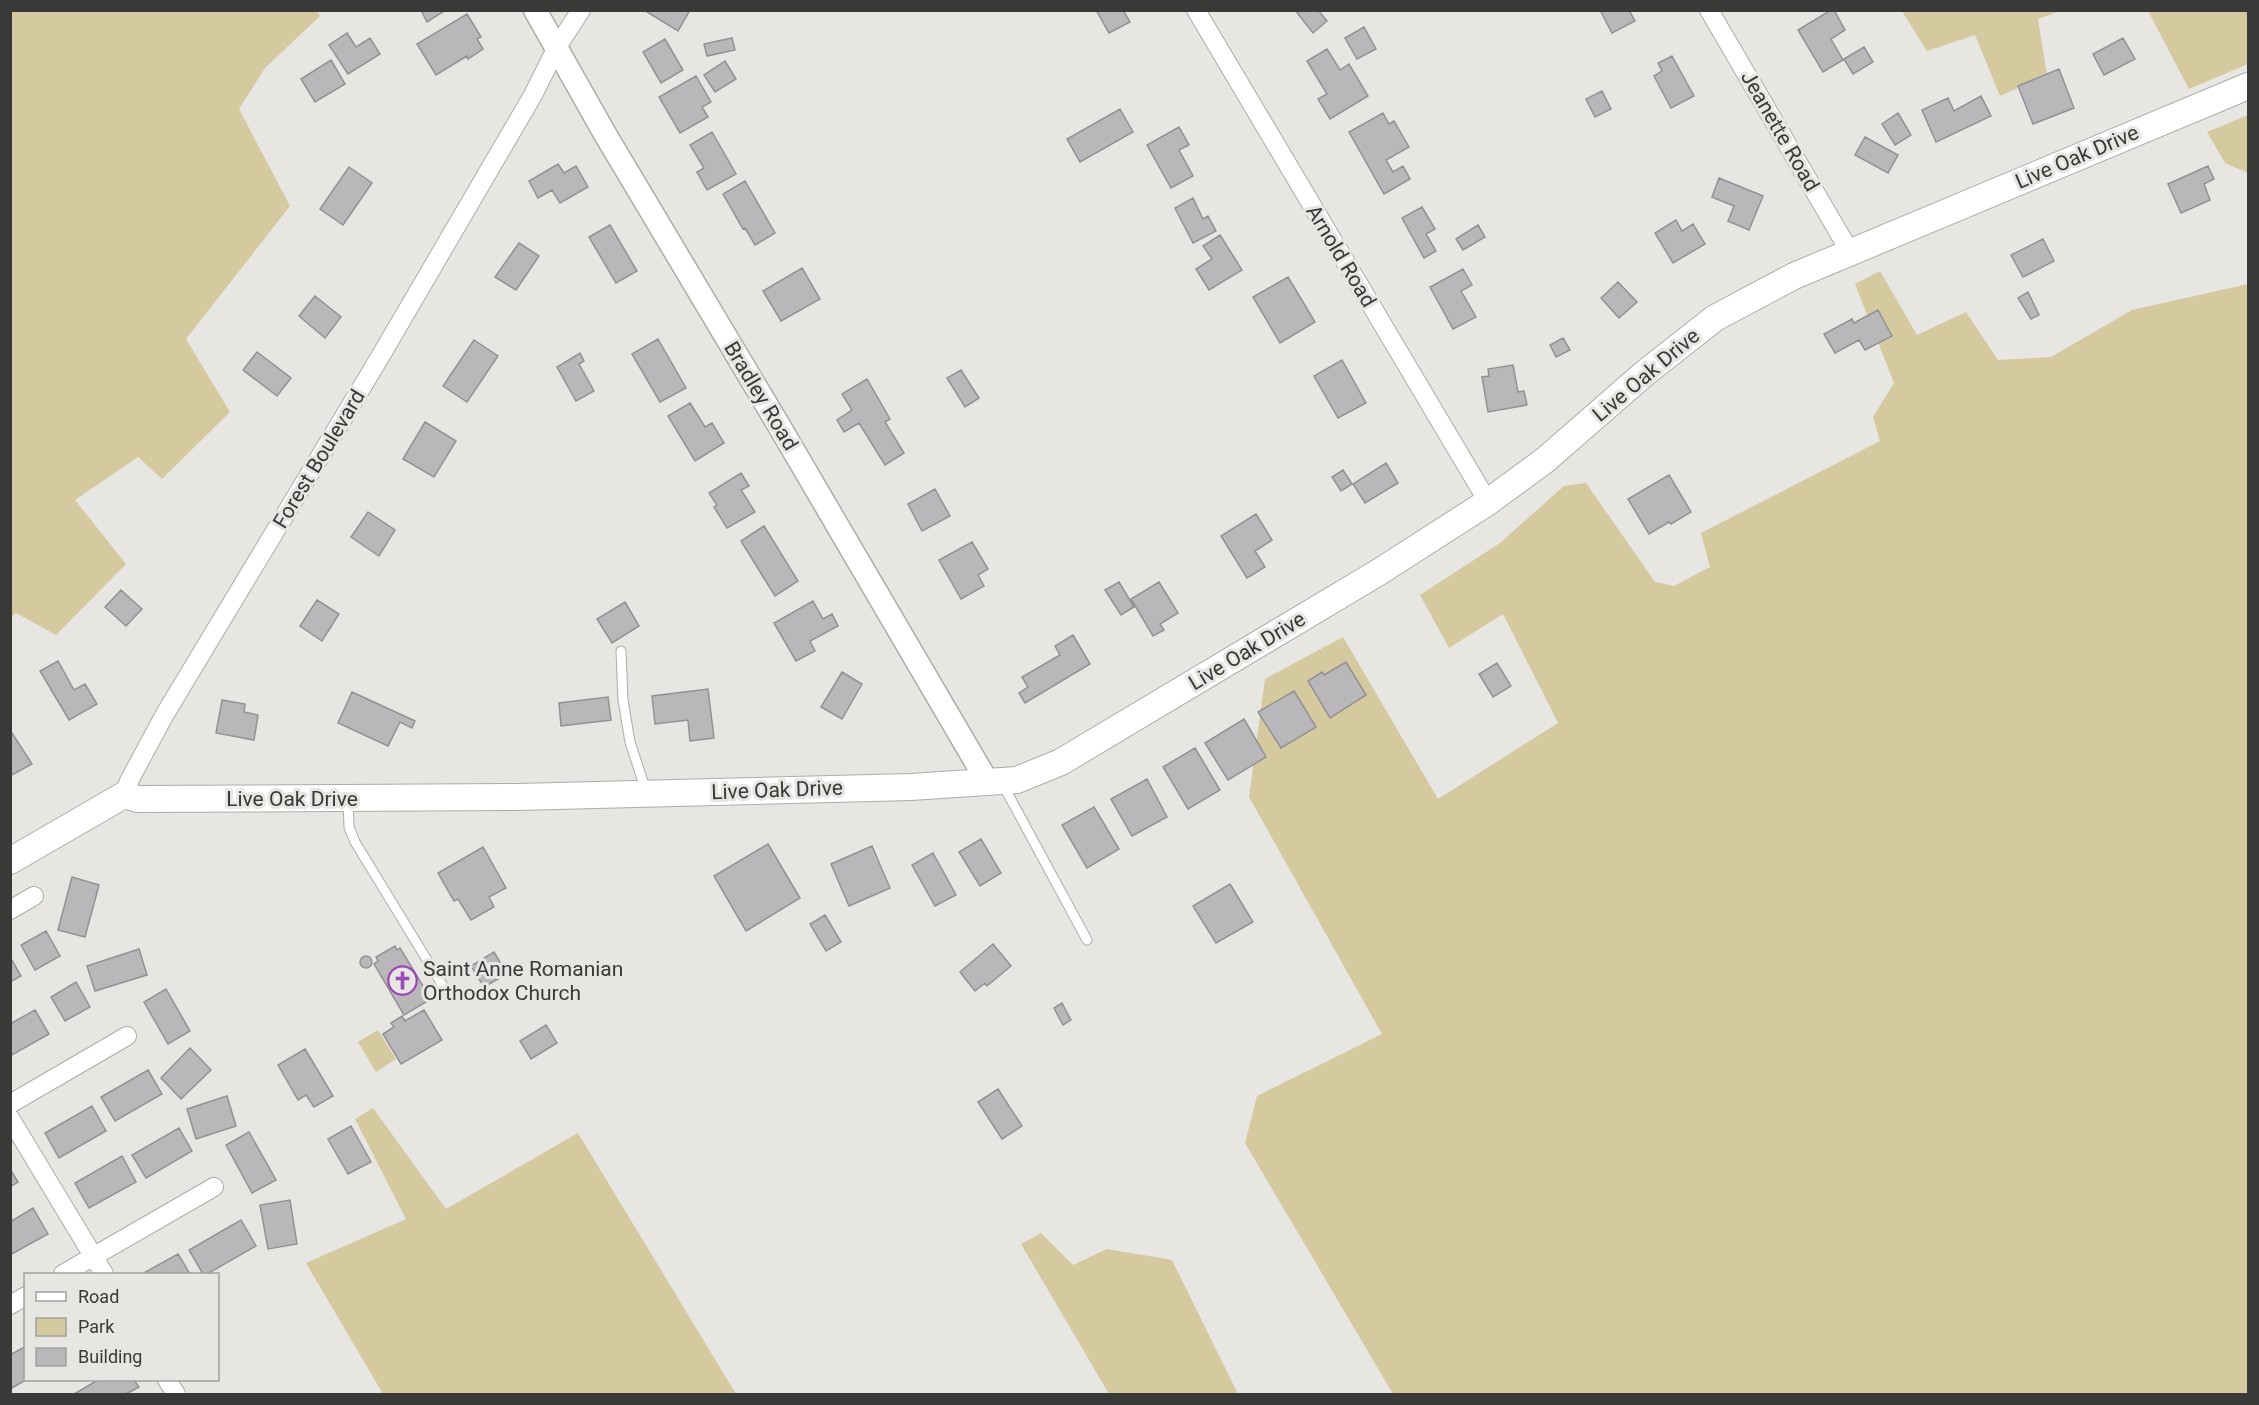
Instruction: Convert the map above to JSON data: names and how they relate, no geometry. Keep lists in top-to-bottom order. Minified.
{"streets":{"main road":["Live Oak Drive"],"street":["Jeanette Road","Arnold Road","Bradley Road","Forest Boulevard"]},"crossings":[["Jeanette Road","Live Oak Drive"],["Live Oak Drive","Arnold Road"],["Live Oak Drive","Bradley Road"],["Live Oak Drive","Forest Boulevard"],["Bradley Road","Forest Boulevard"]],"places":{"church":["Saint Anne Romanian Orthodox Church"]},"legend":["Road","Park","Building"]}
